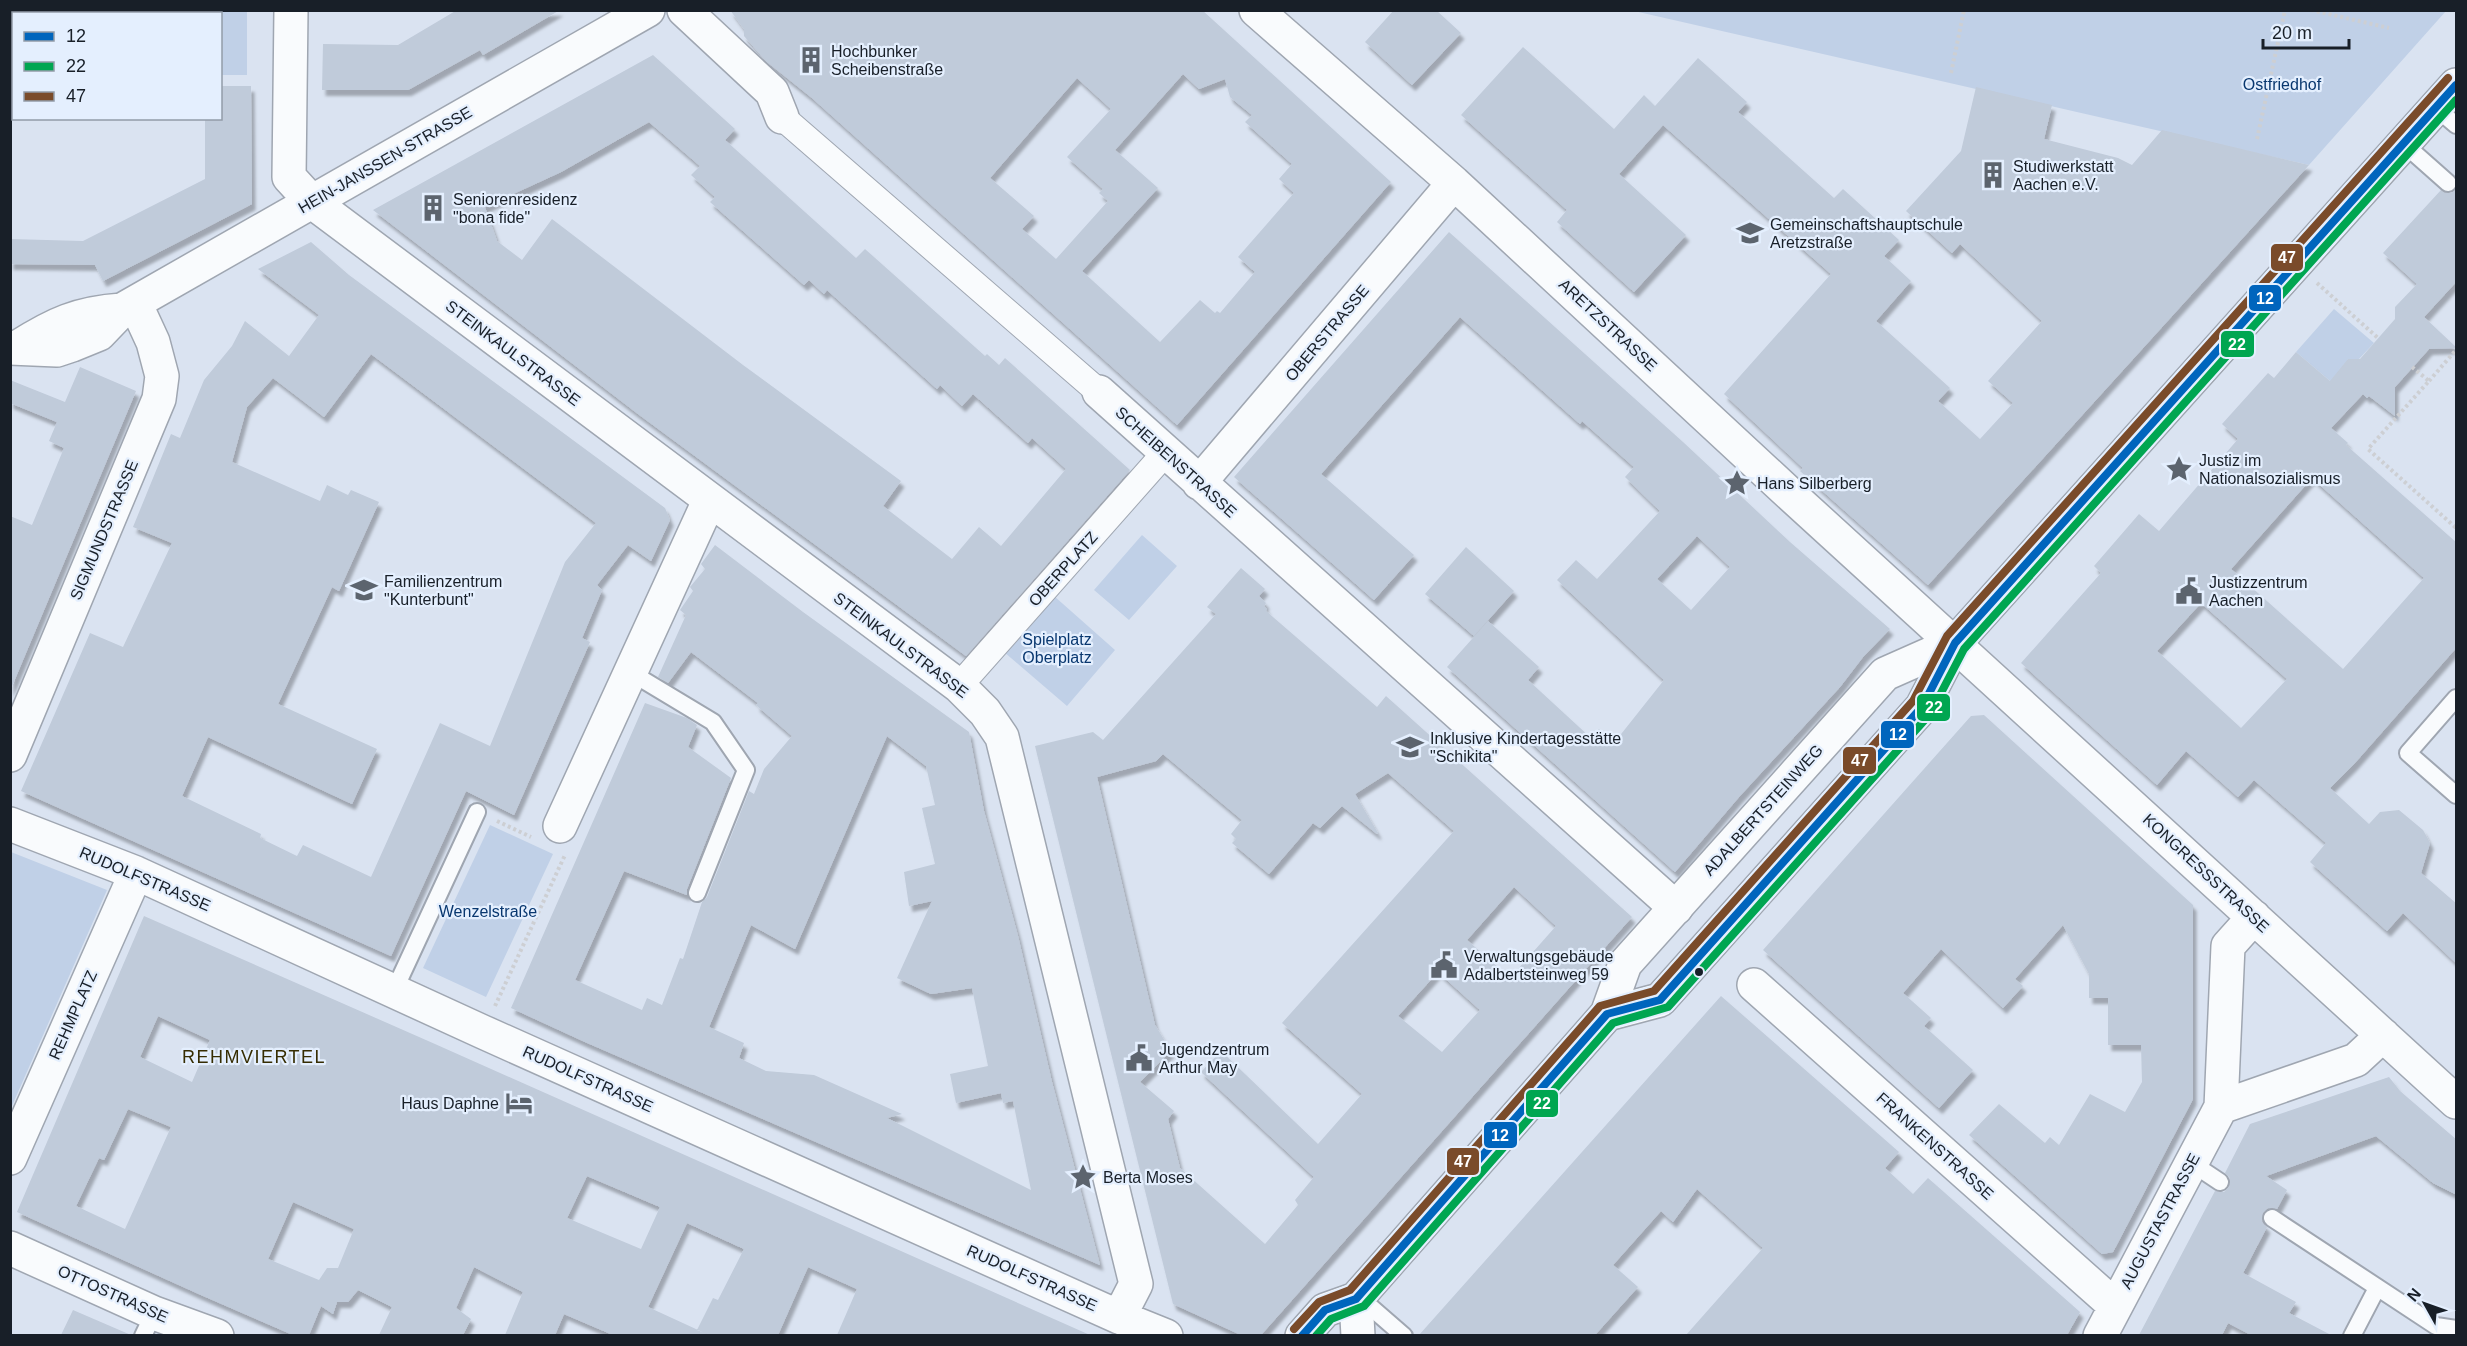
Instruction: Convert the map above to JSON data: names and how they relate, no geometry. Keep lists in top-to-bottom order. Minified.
{"streets":{"street":["HEIN-JANSSEN-STRASSE","ARETZSTRASSE","OBERSTRASSE","STEINKAULSTRASSE","SCHEIBENSTRASSE","SIGMUNDSTRASSE","OBERPLATZ","ADALBERTSTEINWEG","KONGRESSSTRASSE","RUDOLFSTRASSE","REHMPLATZ","FRANKENSTRASSE","AUGUSTASTRASSE","OTTOSTRASSE"]},"crossings":[["HEIN-JANSSEN-STRASSE","STEINKAULSTRASSE"],["HEIN-JANSSEN-STRASSE","SIGMUNDSTRASSE"],["ARETZSTRASSE","OBERSTRASSE"],["ARETZSTRASSE","ADALBERTSTEINWEG"],["ARETZSTRASSE","KONGRESSSTRASSE"],["OBERSTRASSE","SCHEIBENSTRASSE"],["STEINKAULSTRASSE","OBERPLATZ"],["STEINKAULSTRASSE","RUDOLFSTRASSE"],["SCHEIBENSTRASSE","OBERPLATZ"],["SCHEIBENSTRASSE","ADALBERTSTEINWEG"],["ADALBERTSTEINWEG","KONGRESSSTRASSE"],["KONGRESSSTRASSE","AUGUSTASTRASSE"],["RUDOLFSTRASSE","REHMPLATZ"],["FRANKENSTRASSE","AUGUSTASTRASSE"]],"districts":["REHMVIERTEL"],"parks":["Ostfriedhof","Spielplatz Oberplatz","Wenzelstraße"],"places":{"building":["Hochbunker Scheibenstraße","Studiwerkstatt Aachen e.V.","Seniorenresidenz \"bona fide\""],"school or university":["Gemeinschaftshauptschule Aretzstraße","Familienzentrum \"Kunterbunt\"","Inklusive Kindertagesstätte \"Schikita\""],"place":["Justiz im Nationalsozialismus","Hans Silberberg","Berta Moses"],"public building":["Justizzentrum Aachen","Verwaltungsgebäude Adalbertsteinweg 59","Jugendzentrum Arthur May"],"hotel":["Haus Daphne"]},"lines":["transit line 47","transit line 12","transit line 22"],"legend":["12","22","47"],"scale_bar":"20 m","north":"top left"}
